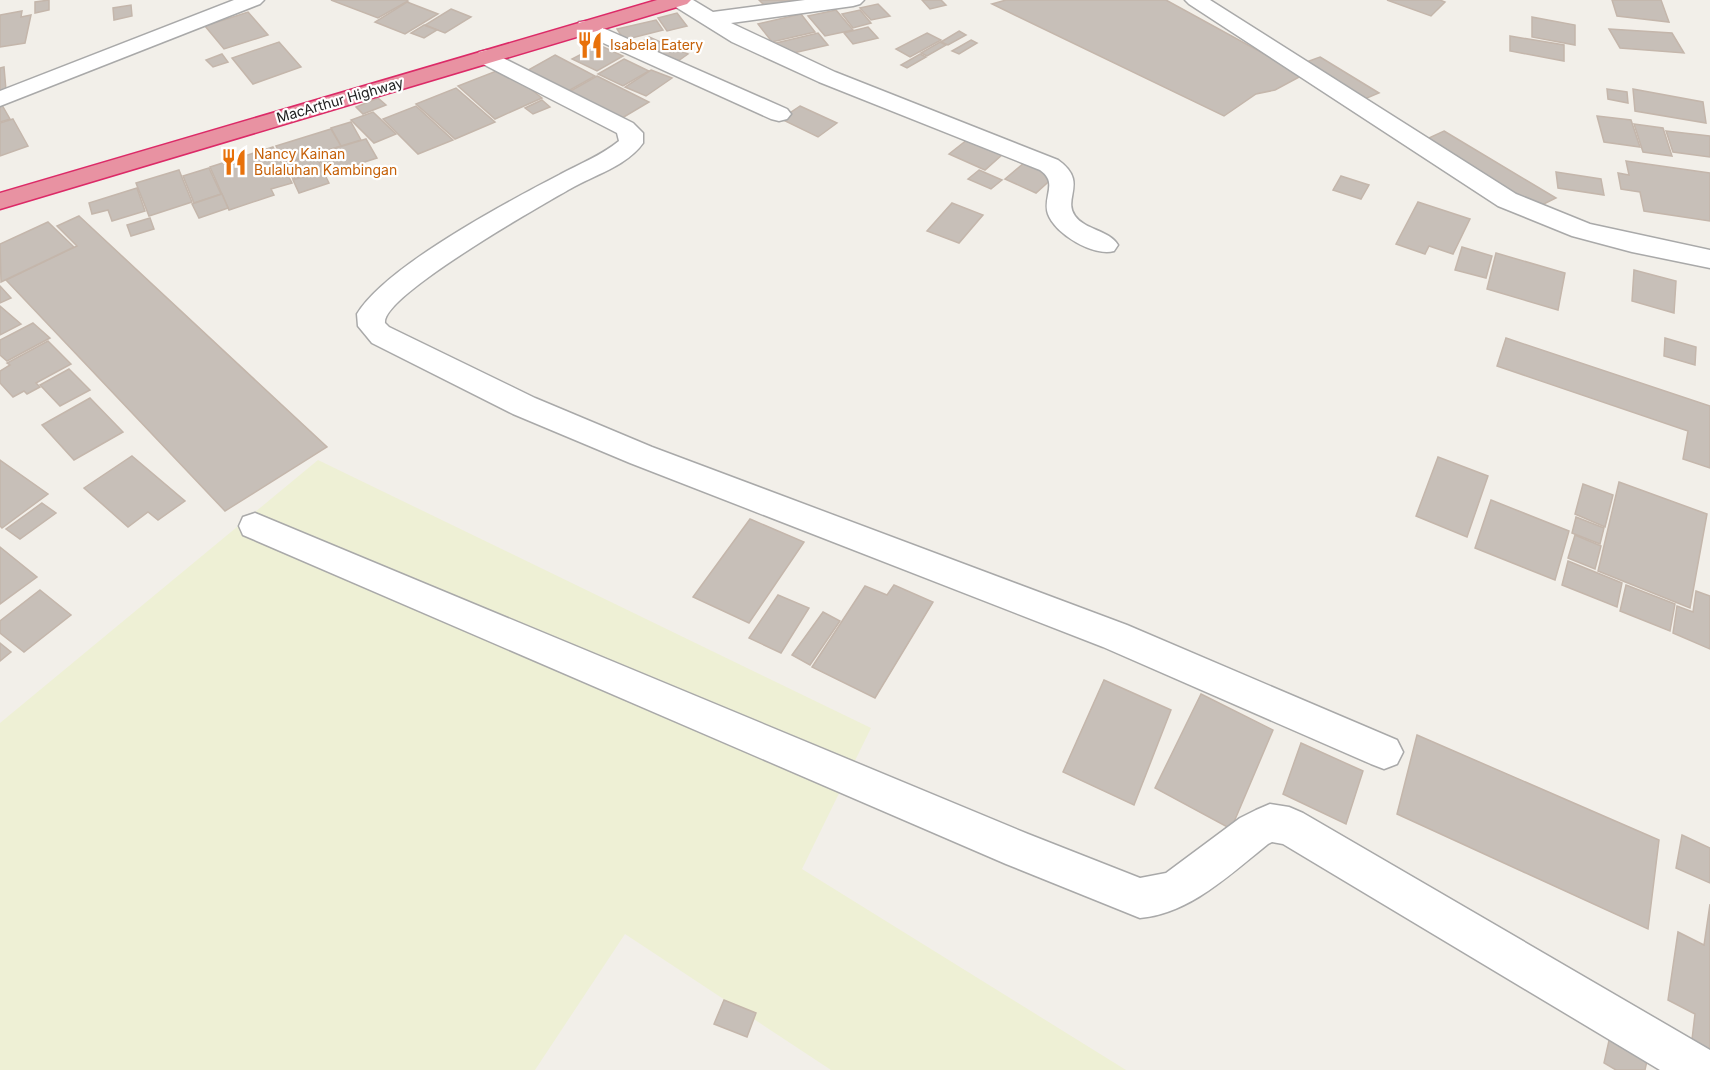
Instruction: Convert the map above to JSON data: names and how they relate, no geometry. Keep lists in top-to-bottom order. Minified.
{"streets":{"highway":["MacArthur Highway"]},"places":{"restaurant":["Isabela Eatery","Nancy Kainan Bulaluhan Kambingan"]}}
